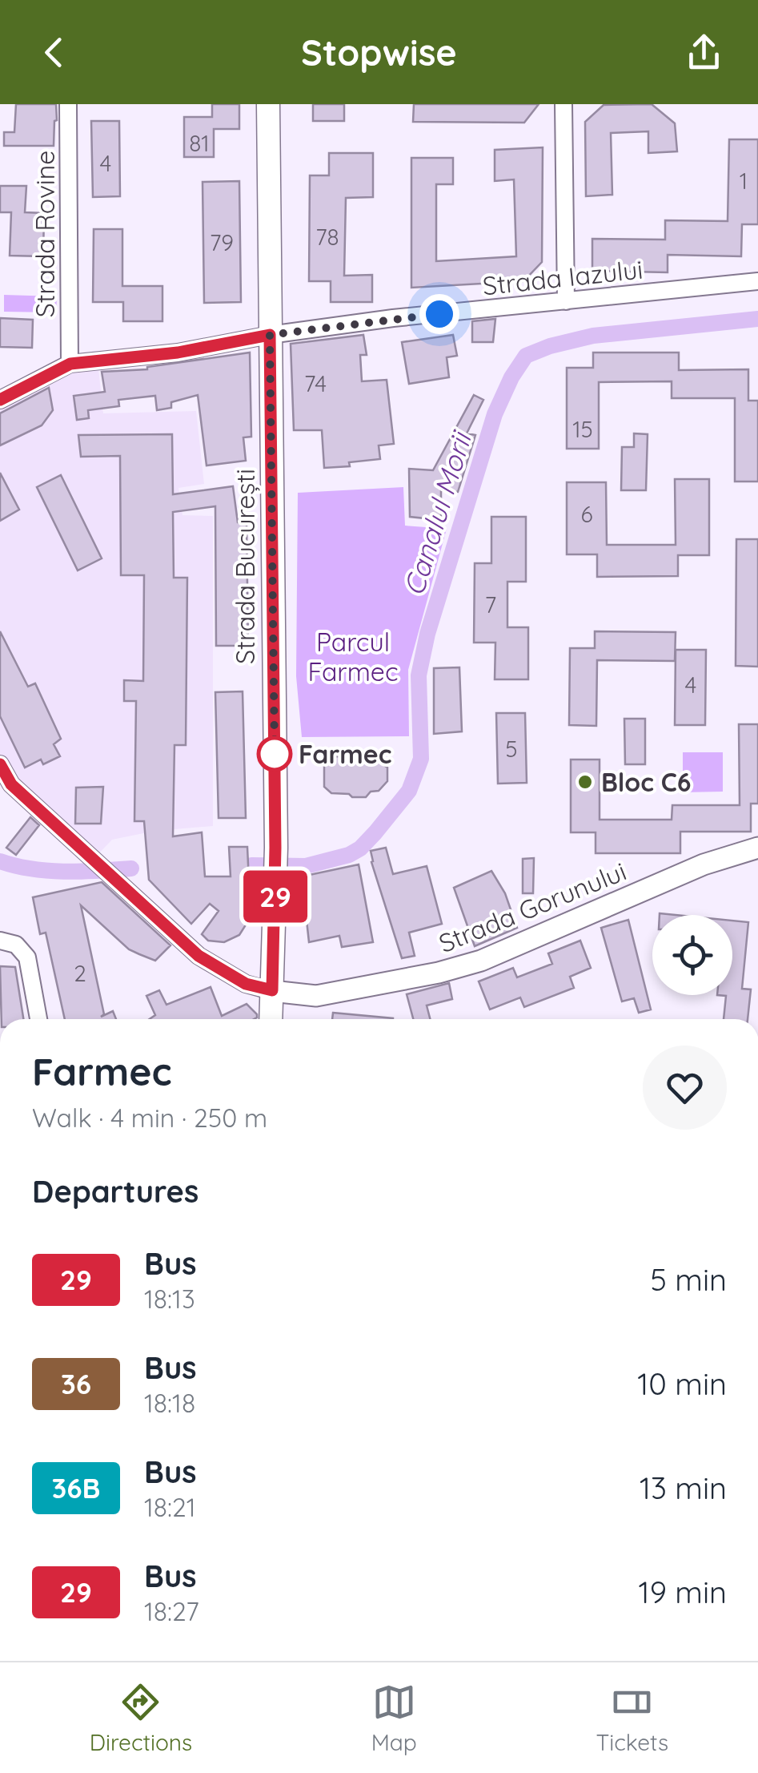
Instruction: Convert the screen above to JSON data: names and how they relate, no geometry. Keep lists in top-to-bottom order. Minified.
{"streets":{"main road":["Strada București"],"street":["Strada Rovine","Strada Iazului","Strada Gorunului"]},"crossings":[["Strada Rovine","Strada Iazului"],["Strada Iazului","Strada București"],["Strada București","Strada Gorunului"]],"water":["Canalul Morii"],"parks":["Parcul Farmec"],"places":["Farmec","Bloc C6"],"lines":["bus line 29"],"house_numbers":["81","4","1","78","79","74","15","6","7","4","5","2"],"page":{"header":"Stopwise","on_map":"29","heading":[["Farmec","Walk · 4 min · 250 m"],"Departures"],"list":[{"mark":"29","name":"Bus","note":"18:13","value":"5 min"},{"mark":"36","name":"Bus","note":"18:18","value":"10 min"},{"mark":"36B","name":"Bus","note":"18:21","value":"13 min"},{"mark":"29","name":"Bus","note":"18:27","value":"19 min"}],"tabs":["Directions","Map","Tickets"]}}
